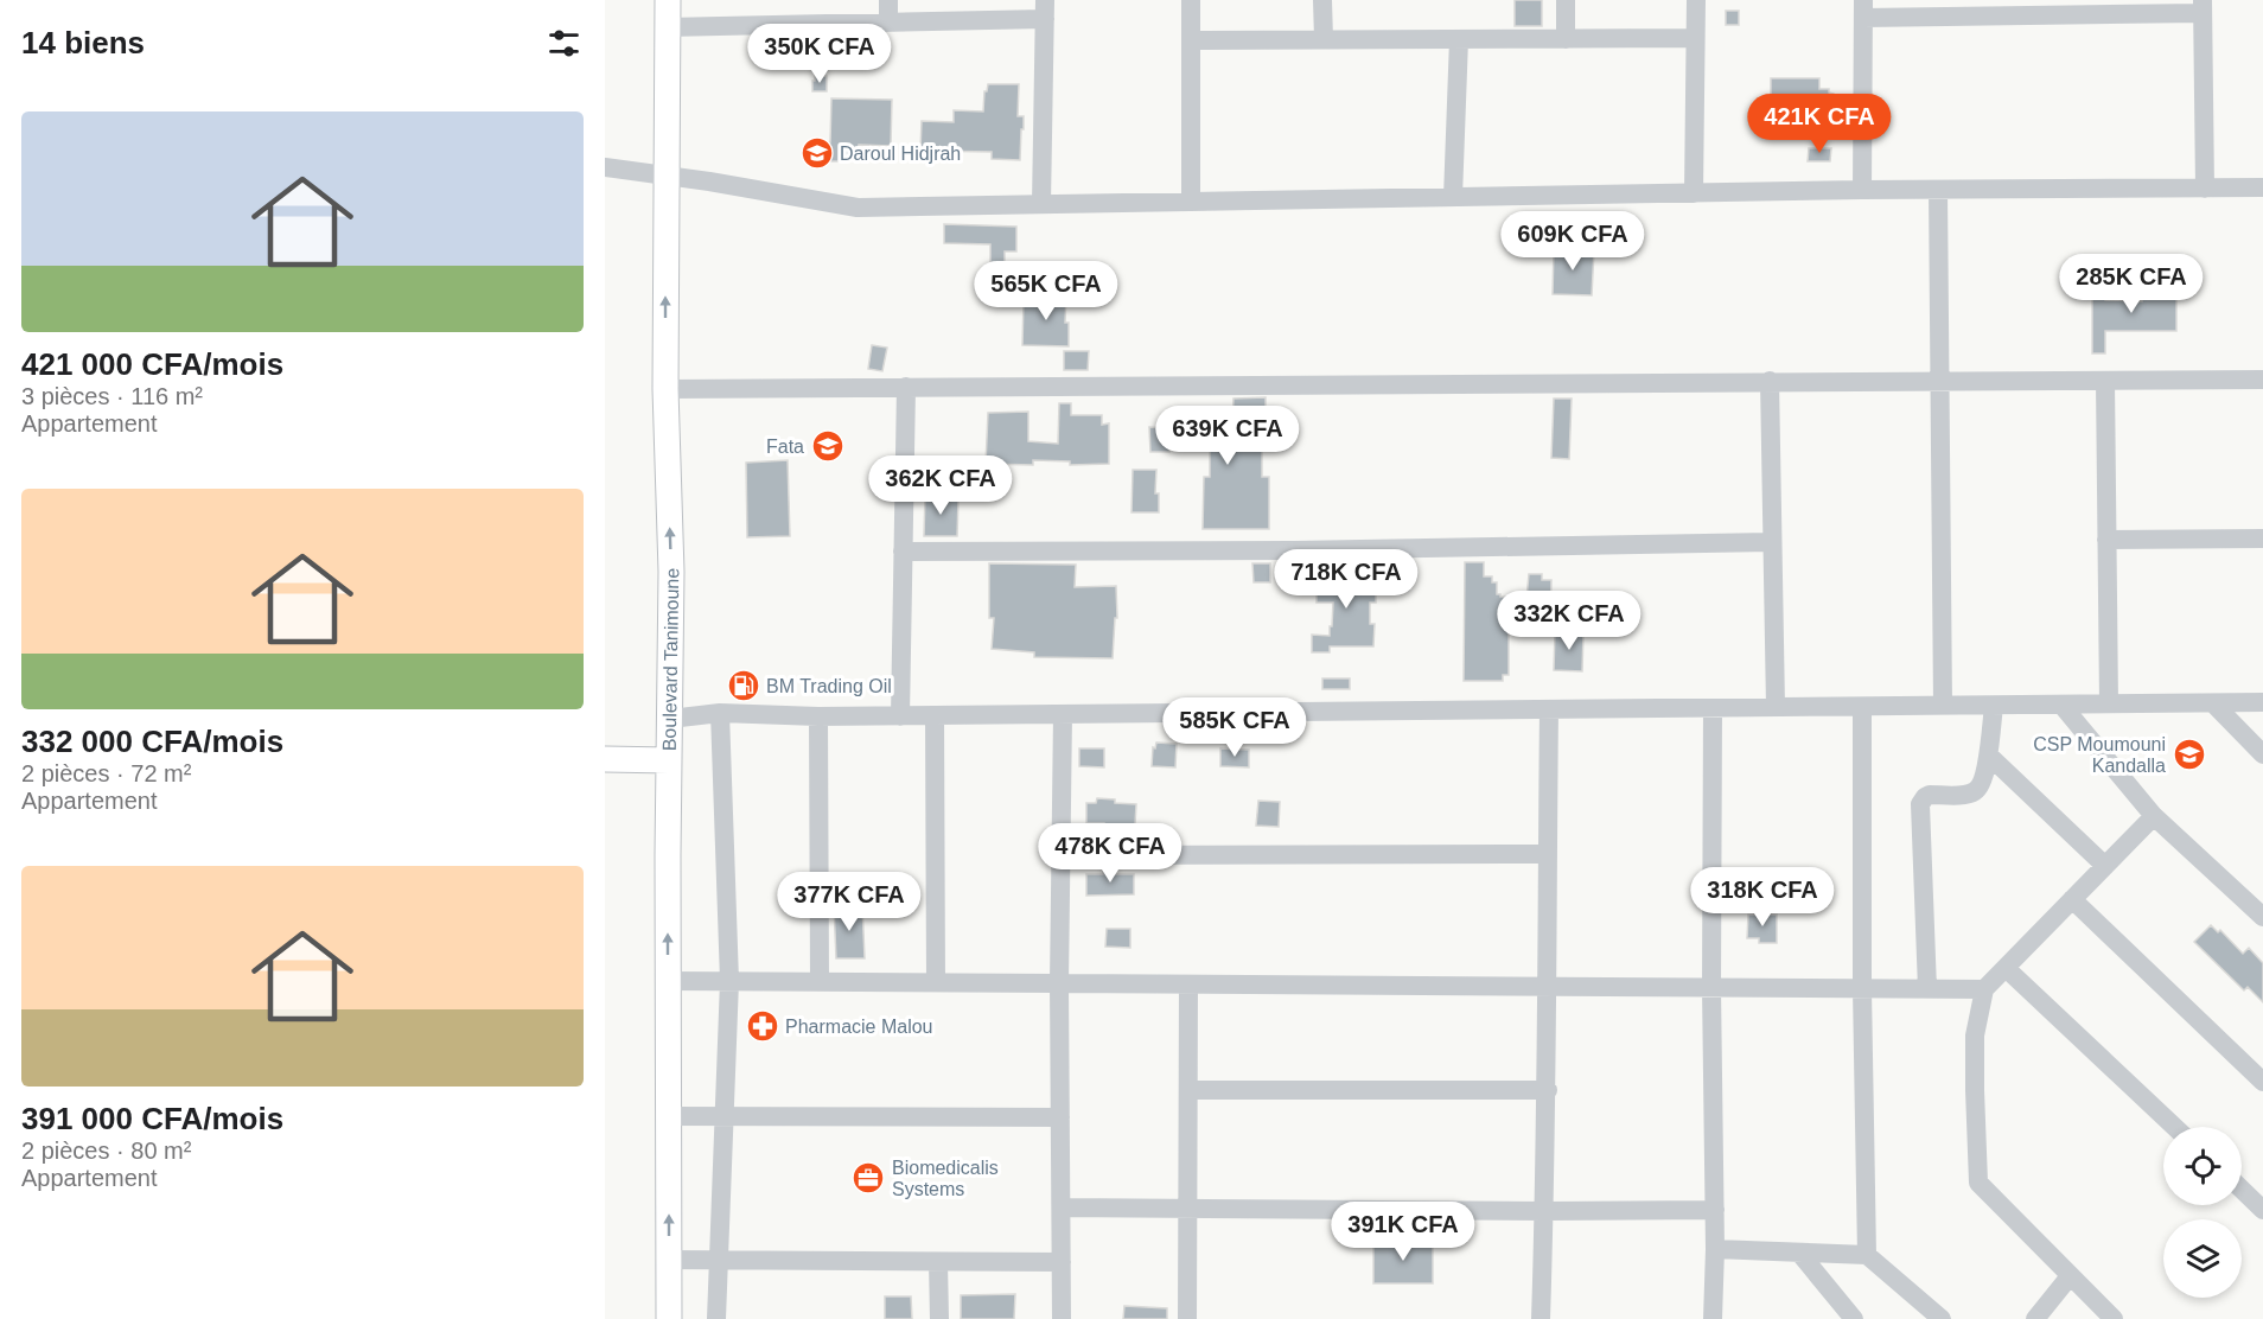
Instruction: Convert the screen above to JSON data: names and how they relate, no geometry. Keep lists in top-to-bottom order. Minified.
{"streets":{"main road":["Boulevard Tanimoune"]},"one_way":["Boulevard Tanimoune"],"places":{"school or university":["Daroul Hidjrah","Fata","CSP Moumouni Kandalla"],"fuel station":["BM Trading Oil"],"pharmacy":["Pharmacie Malou"],"office":["Biomedicalis Systems"]},"page":{"heading":"14 biens","price":["350K CFA","421K CFA","609K CFA","285K CFA","565K CFA","639K CFA","362K CFA","718K CFA","332K CFA","585K CFA","478K CFA","318K CFA","377K CFA","391K CFA"],"list":[{"name":"421 000 CFA/mois","note":"3 pièces · 116 m² · Appartement"},{"name":"332 000 CFA/mois","note":"2 pièces · 72 m² · Appartement"},{"name":"391 000 CFA/mois","note":"2 pièces · 80 m² · Appartement"}]}}
